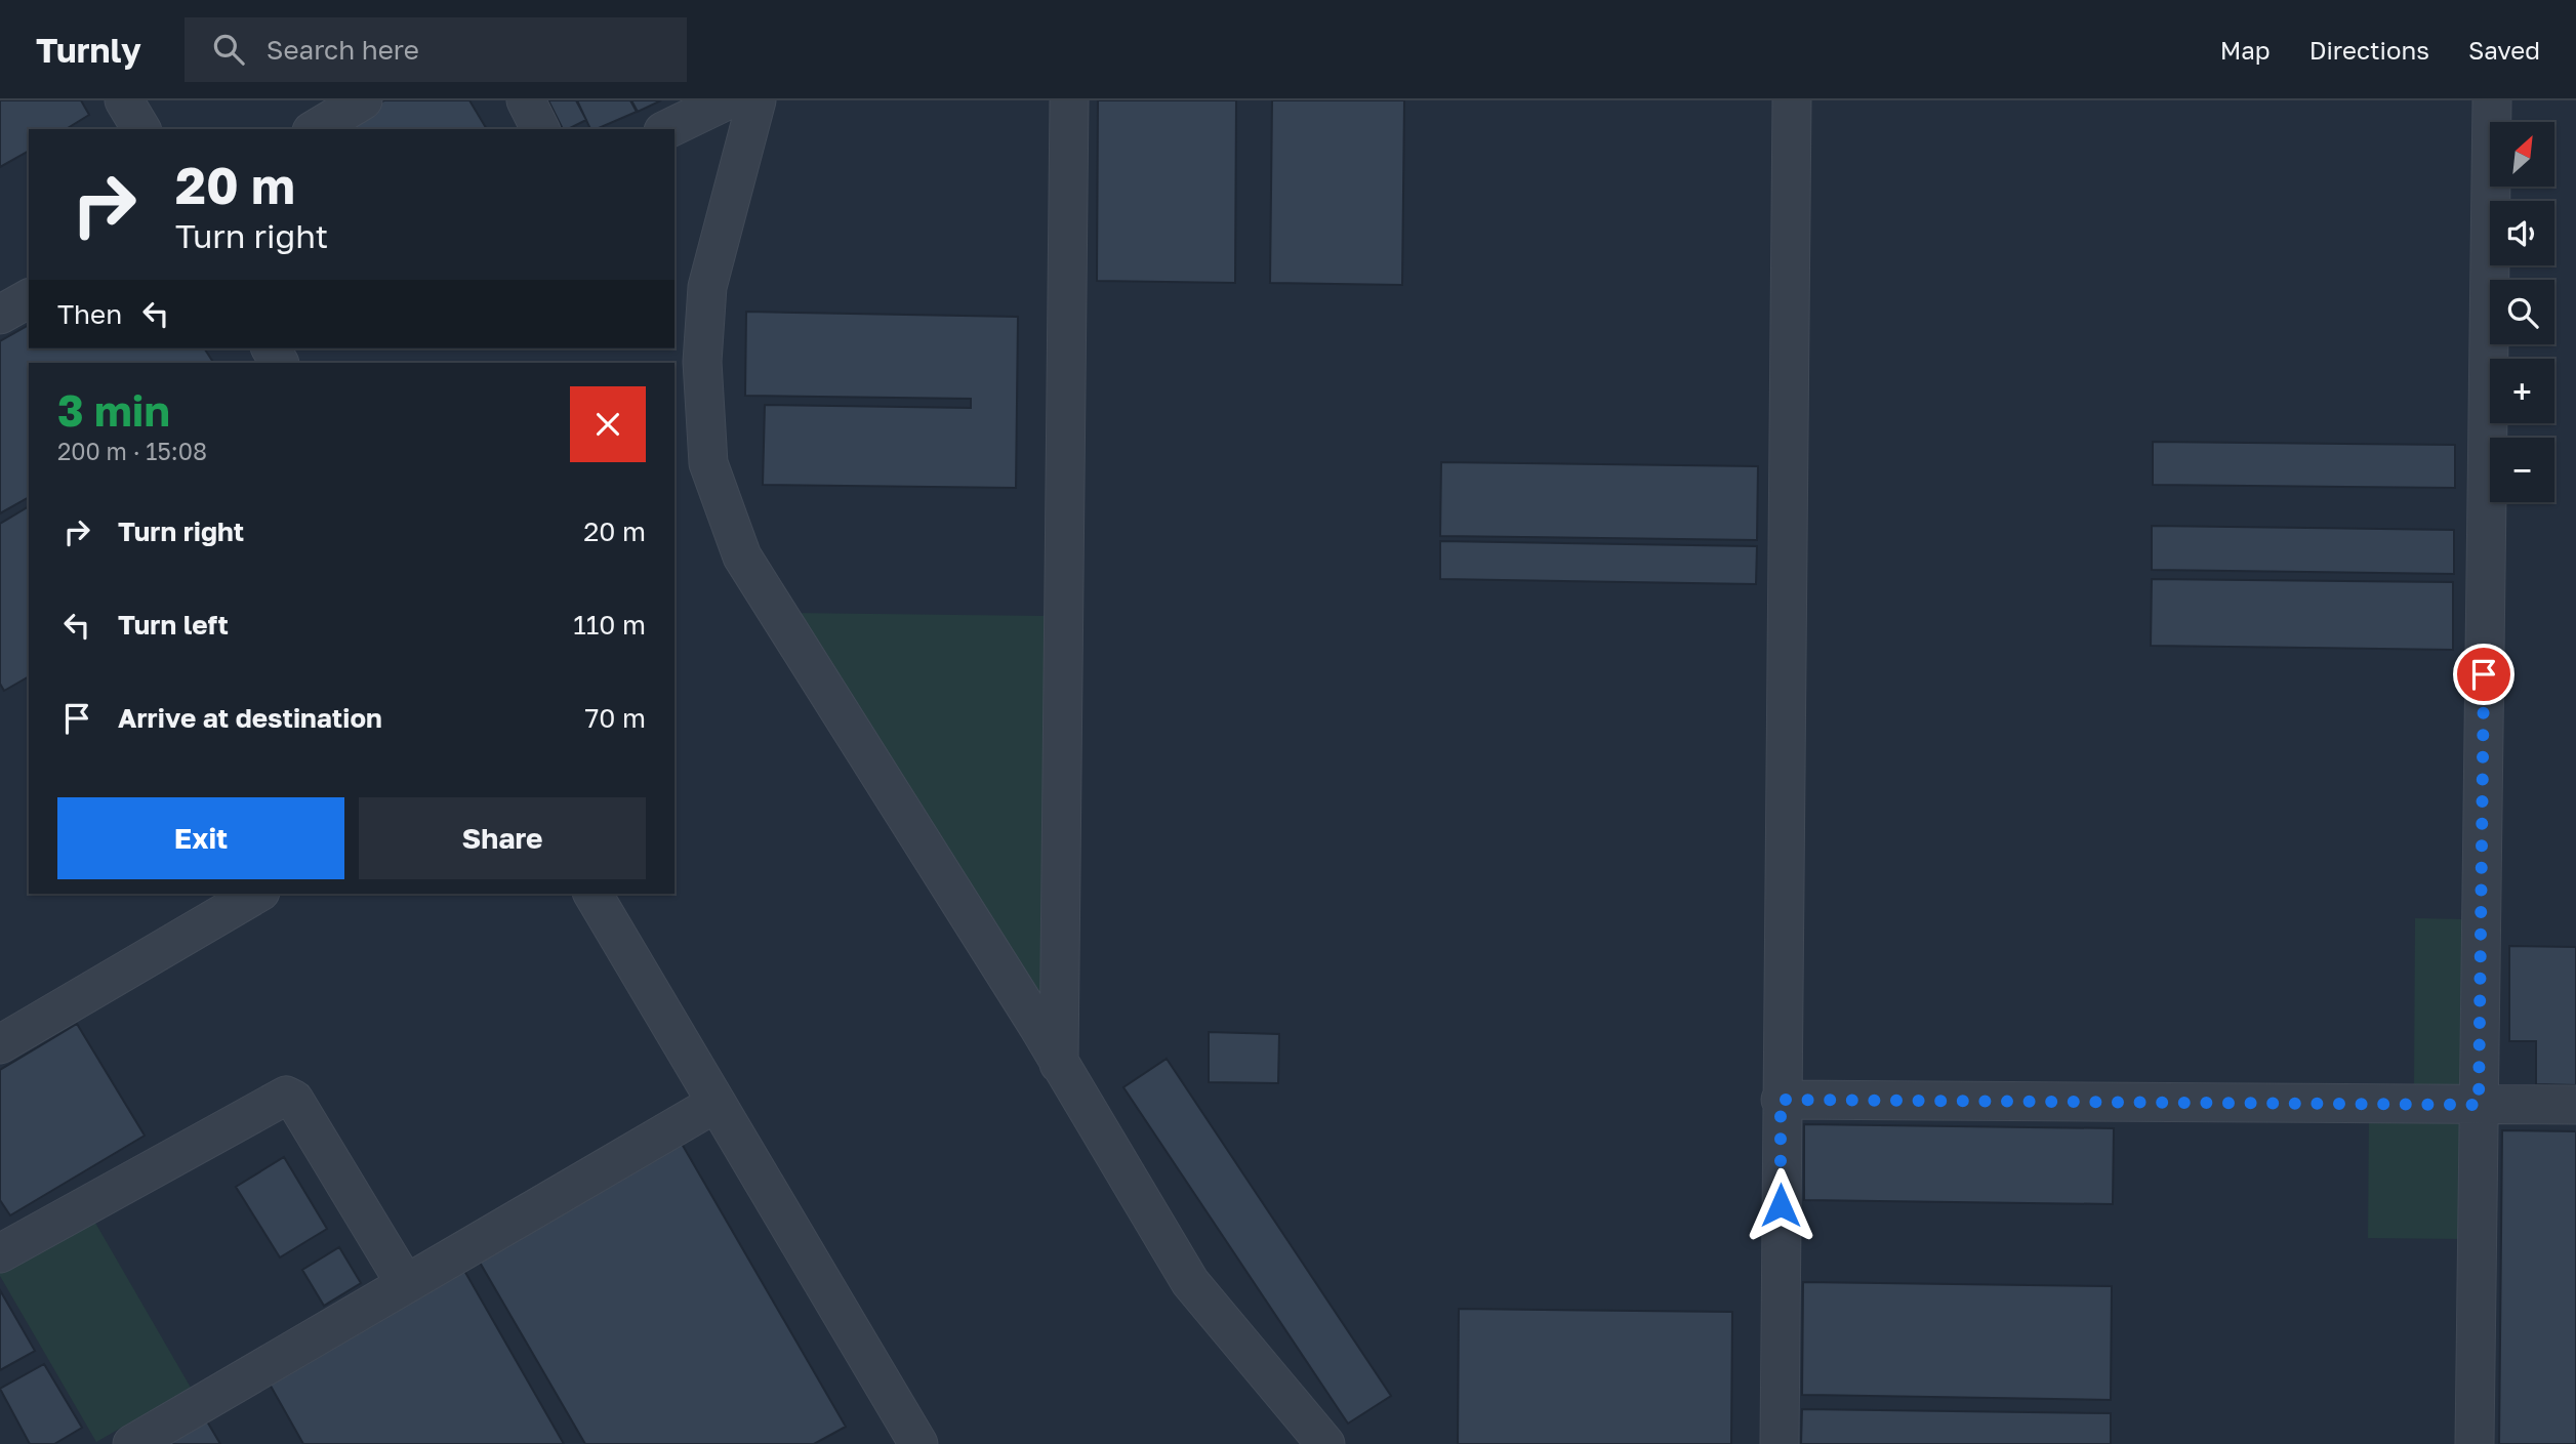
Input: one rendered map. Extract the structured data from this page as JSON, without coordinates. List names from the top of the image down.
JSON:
{
  "north": "top right",
  "page": {
    "header": "Turnly",
    "search": "Search here",
    "nav": ["Map", "Directions", "Saved"],
    "map_buttons": ["+", "−"],
    "turn": ["20 m", "Turn right"],
    "then": "Then",
    "heading": ["3 min", "200 m · 15:08"],
    "list": [
      {
        "name": "Turn right",
        "value": "20 m"
      },
      {
        "name": "Turn left",
        "value": "110 m"
      },
      {
        "name": "Arrive at destination",
        "value": "70 m"
      }
    ],
    "buttons": ["Exit", "Share"]
  }
}
